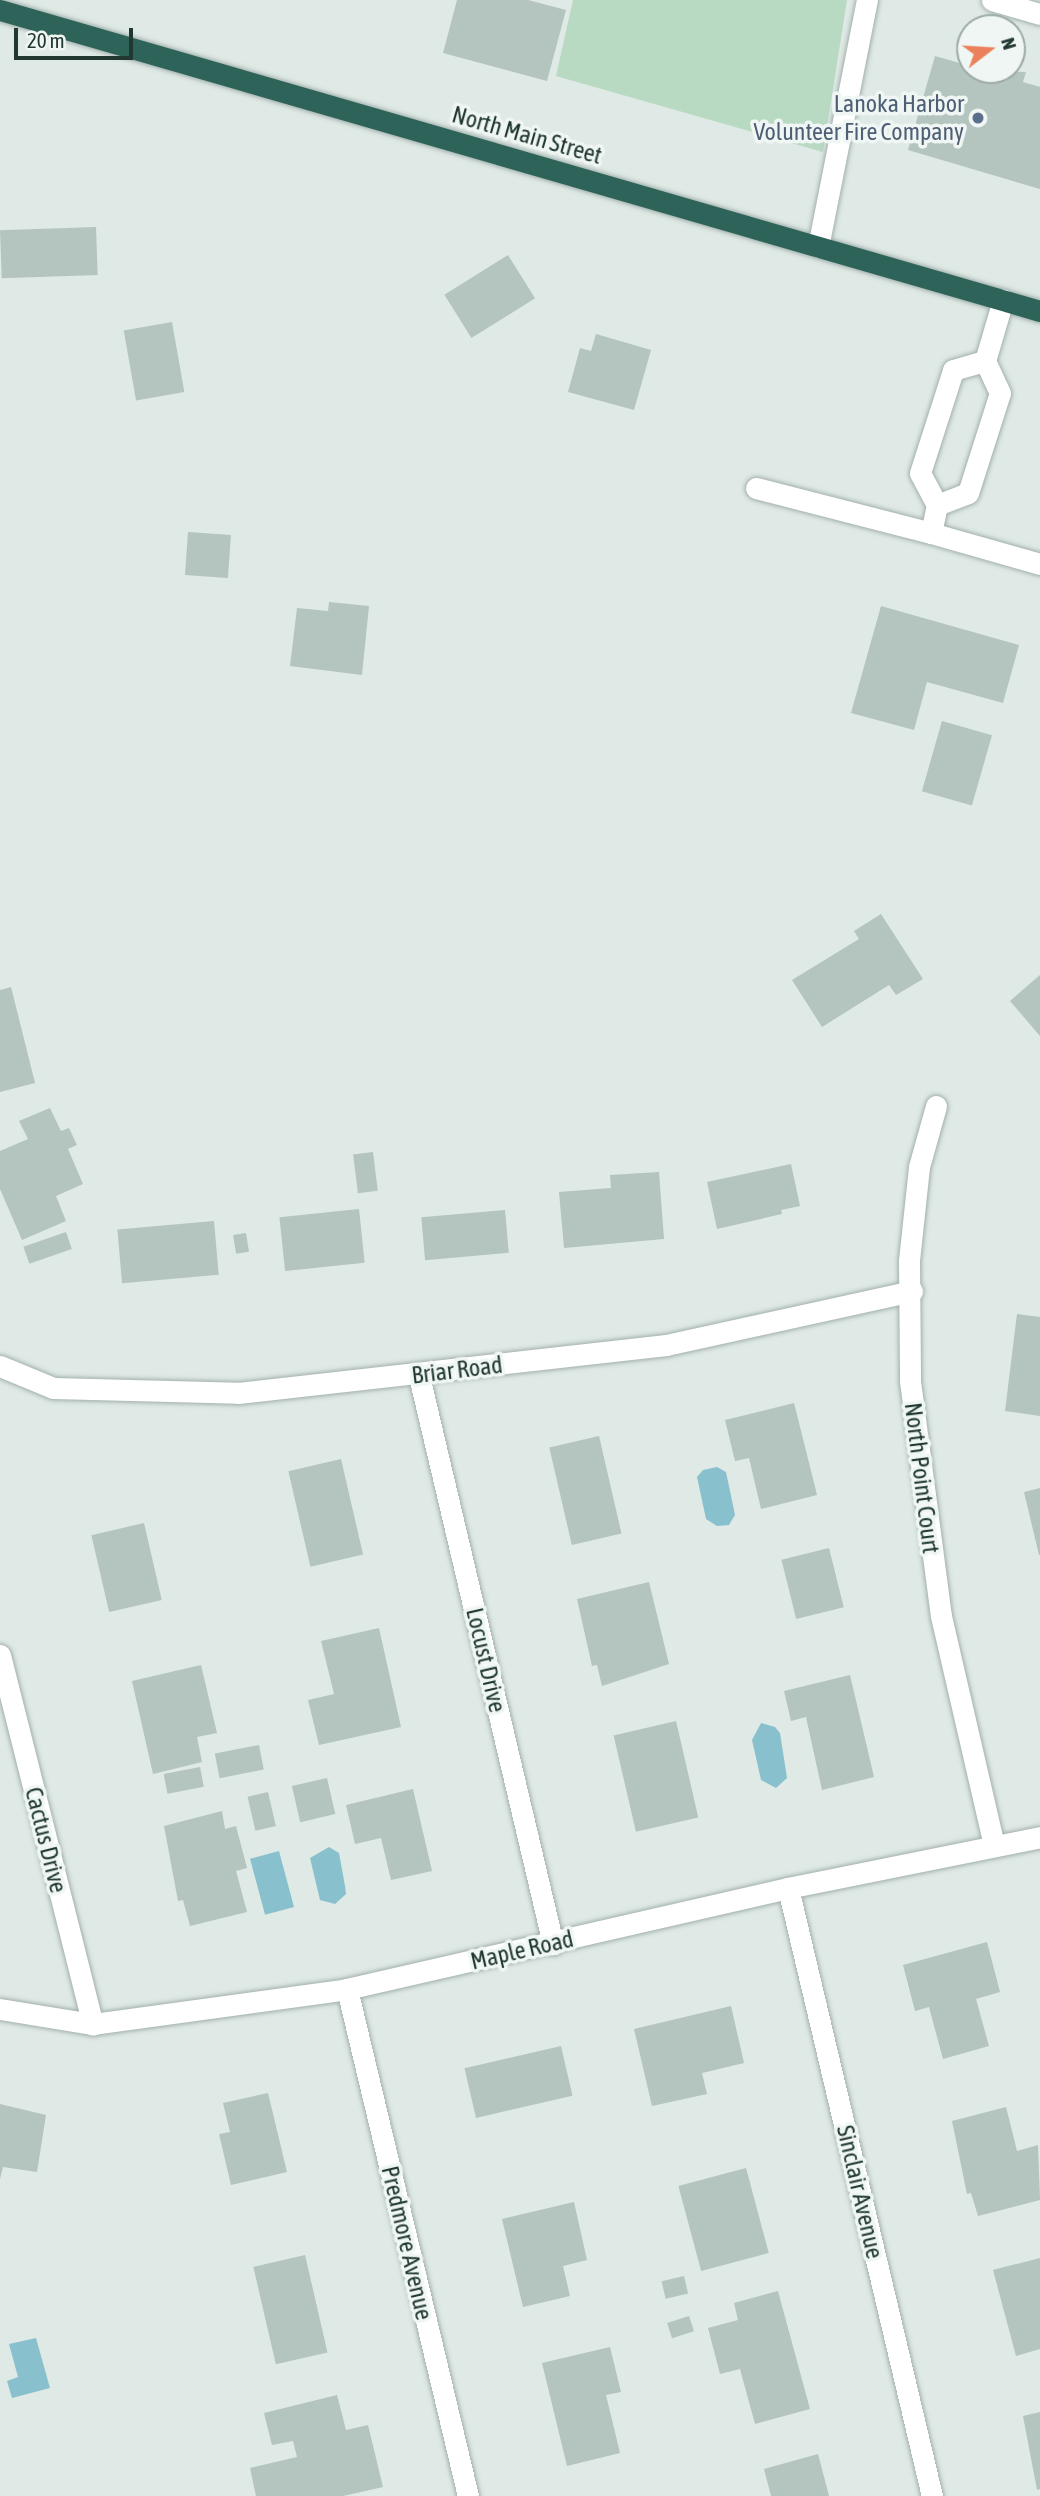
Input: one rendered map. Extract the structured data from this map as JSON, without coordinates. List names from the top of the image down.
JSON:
{
  "streets": {
    "highway": ["North Main Street"],
    "street": [
      "Briar Road",
      "North Point Court",
      "Locust Drive",
      "Cactus Drive",
      "Maple Road",
      "Sinclair Avenue",
      "Predmore Avenue"
    ]
  },
  "crossings": [
    ["Briar Road", "North Point Court"],
    ["Briar Road", "Locust Drive"],
    ["North Point Court", "Maple Road"],
    ["Locust Drive", "Maple Road"],
    ["Cactus Drive", "Maple Road"],
    ["Maple Road", "Sinclair Avenue"],
    ["Maple Road", "Predmore Avenue"]
  ],
  "places": ["Lanoka Harbor Volunteer Fire Company"],
  "scale_bar": "20 m",
  "north": "right"
}
